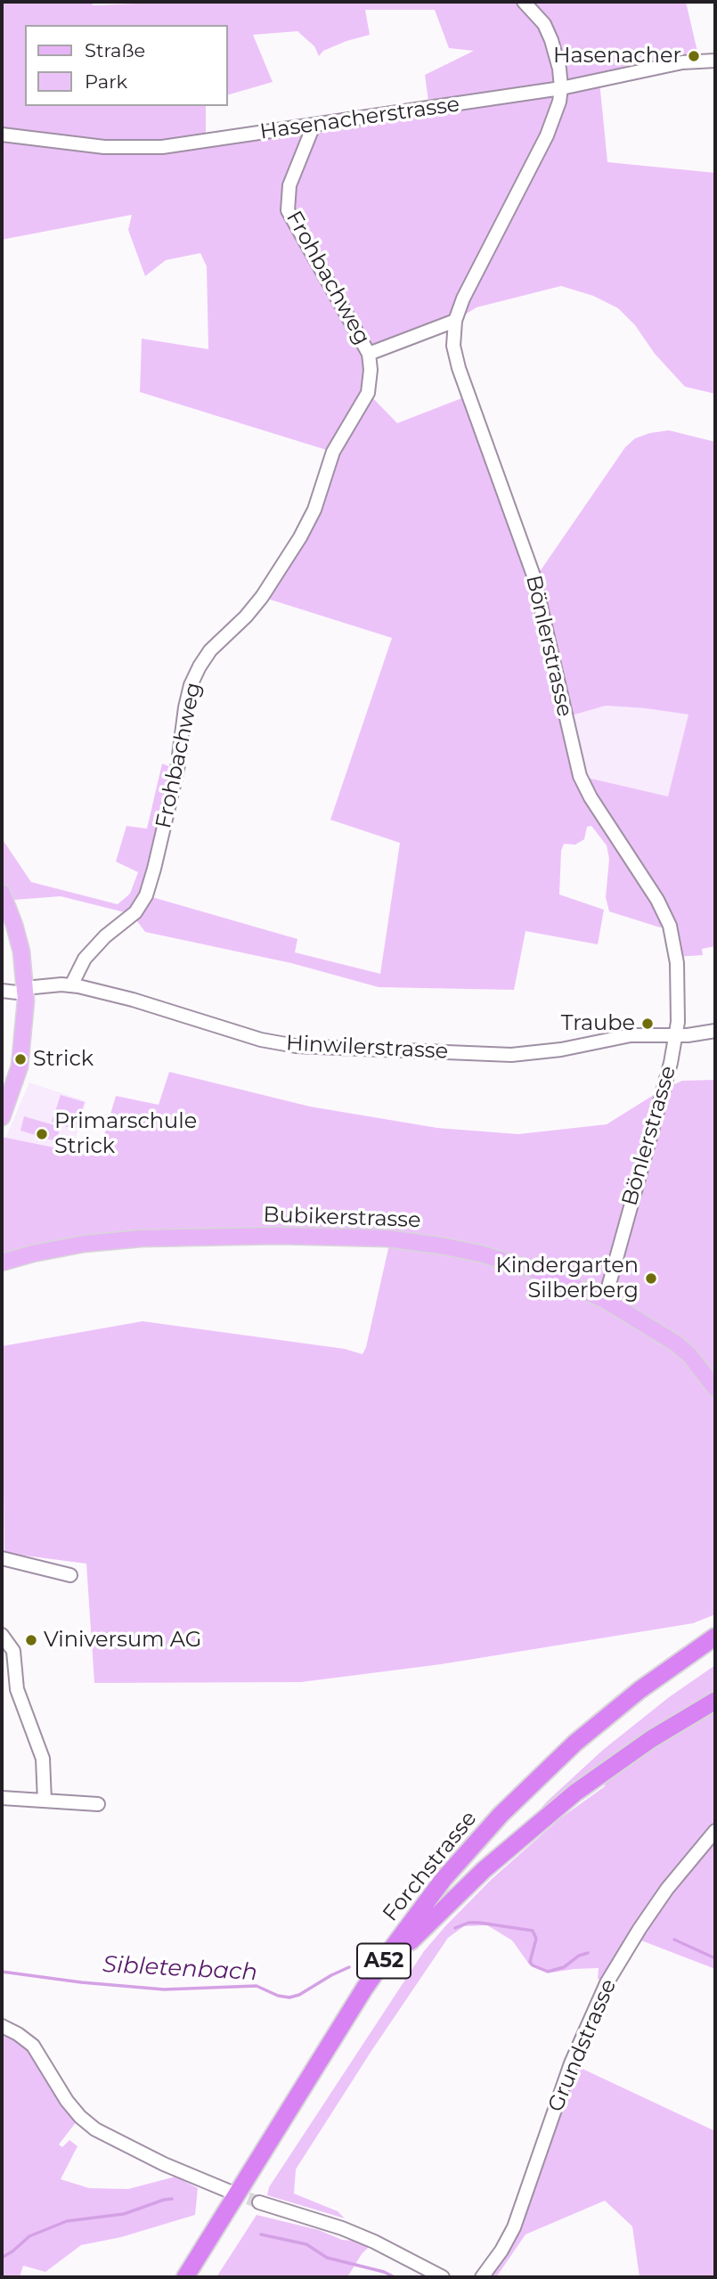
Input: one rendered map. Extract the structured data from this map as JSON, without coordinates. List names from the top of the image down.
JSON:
{
  "streets": {
    "highway": ["Forchstrasse", "A52"],
    "main road": ["Bubikerstrasse"],
    "street": [
      "Hasenacherstrasse",
      "Frohbachweg",
      "Bönlerstrasse",
      "Hinwilerstrasse",
      "Grundstrasse"
    ]
  },
  "crossings": [
    ["Hasenacherstrasse", "Frohbachweg"],
    ["Hasenacherstrasse", "Bönlerstrasse"],
    ["Frohbachweg", "Hinwilerstrasse"],
    ["Bönlerstrasse", "Hinwilerstrasse"],
    ["Bönlerstrasse", "Bubikerstrasse"]
  ],
  "water": ["Sibletenbach"],
  "places": [
    "Hasenacher",
    "Traube",
    "Strick",
    "Primarschule Strick",
    "Kindergarten Silberberg",
    "Viniversum AG"
  ],
  "legend": ["Straße", "Park"]
}
